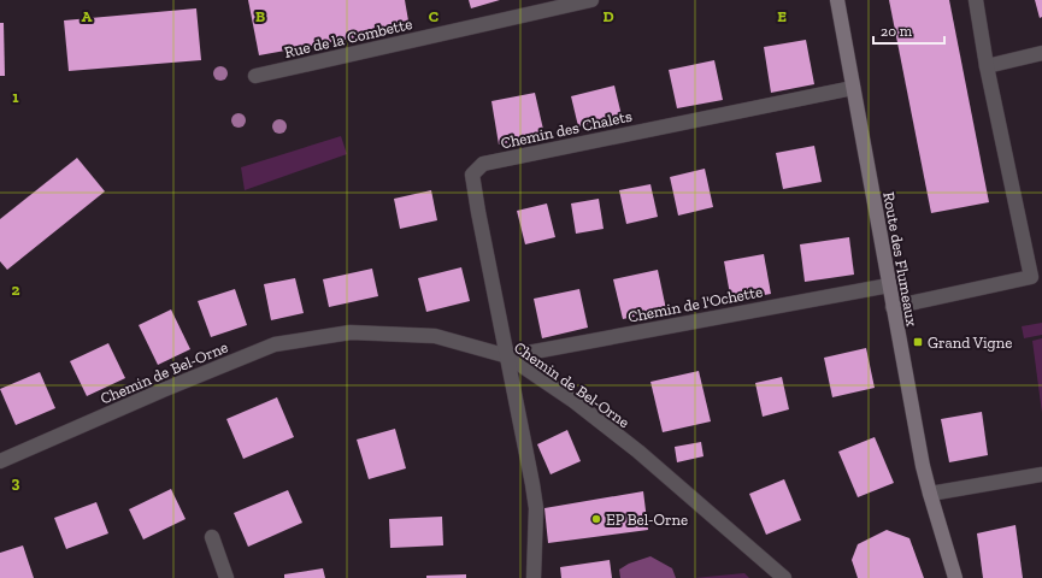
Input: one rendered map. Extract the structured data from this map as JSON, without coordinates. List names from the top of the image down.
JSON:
{
  "streets": {
    "street": [
      "Rue de la Combette",
      "Chemin des Chalets",
      "Route des Flumeaux",
      "Chemin de l'Ochette",
      "Chemin de Bel-Orne"
    ]
  },
  "crossings": [
    ["Chemin des Chalets", "Route des Flumeaux"],
    ["Chemin des Chalets", "Chemin de l'Ochette"],
    ["Chemin des Chalets", "Chemin de Bel-Orne"],
    ["Route des Flumeaux", "Chemin de l'Ochette"],
    ["Chemin de l'Ochette", "Chemin de Bel-Orne"]
  ],
  "places": {
    "transit": ["Grand Vigne"],
    "other": ["EP Bel-Orne"]
  },
  "scale_bar": "20 m",
  "grid": {
    "columns": [
      "A",
      "B",
      "C",
      "D",
      "E"
    ],
    "rows": ["1", "2", "3"]
  }
}
